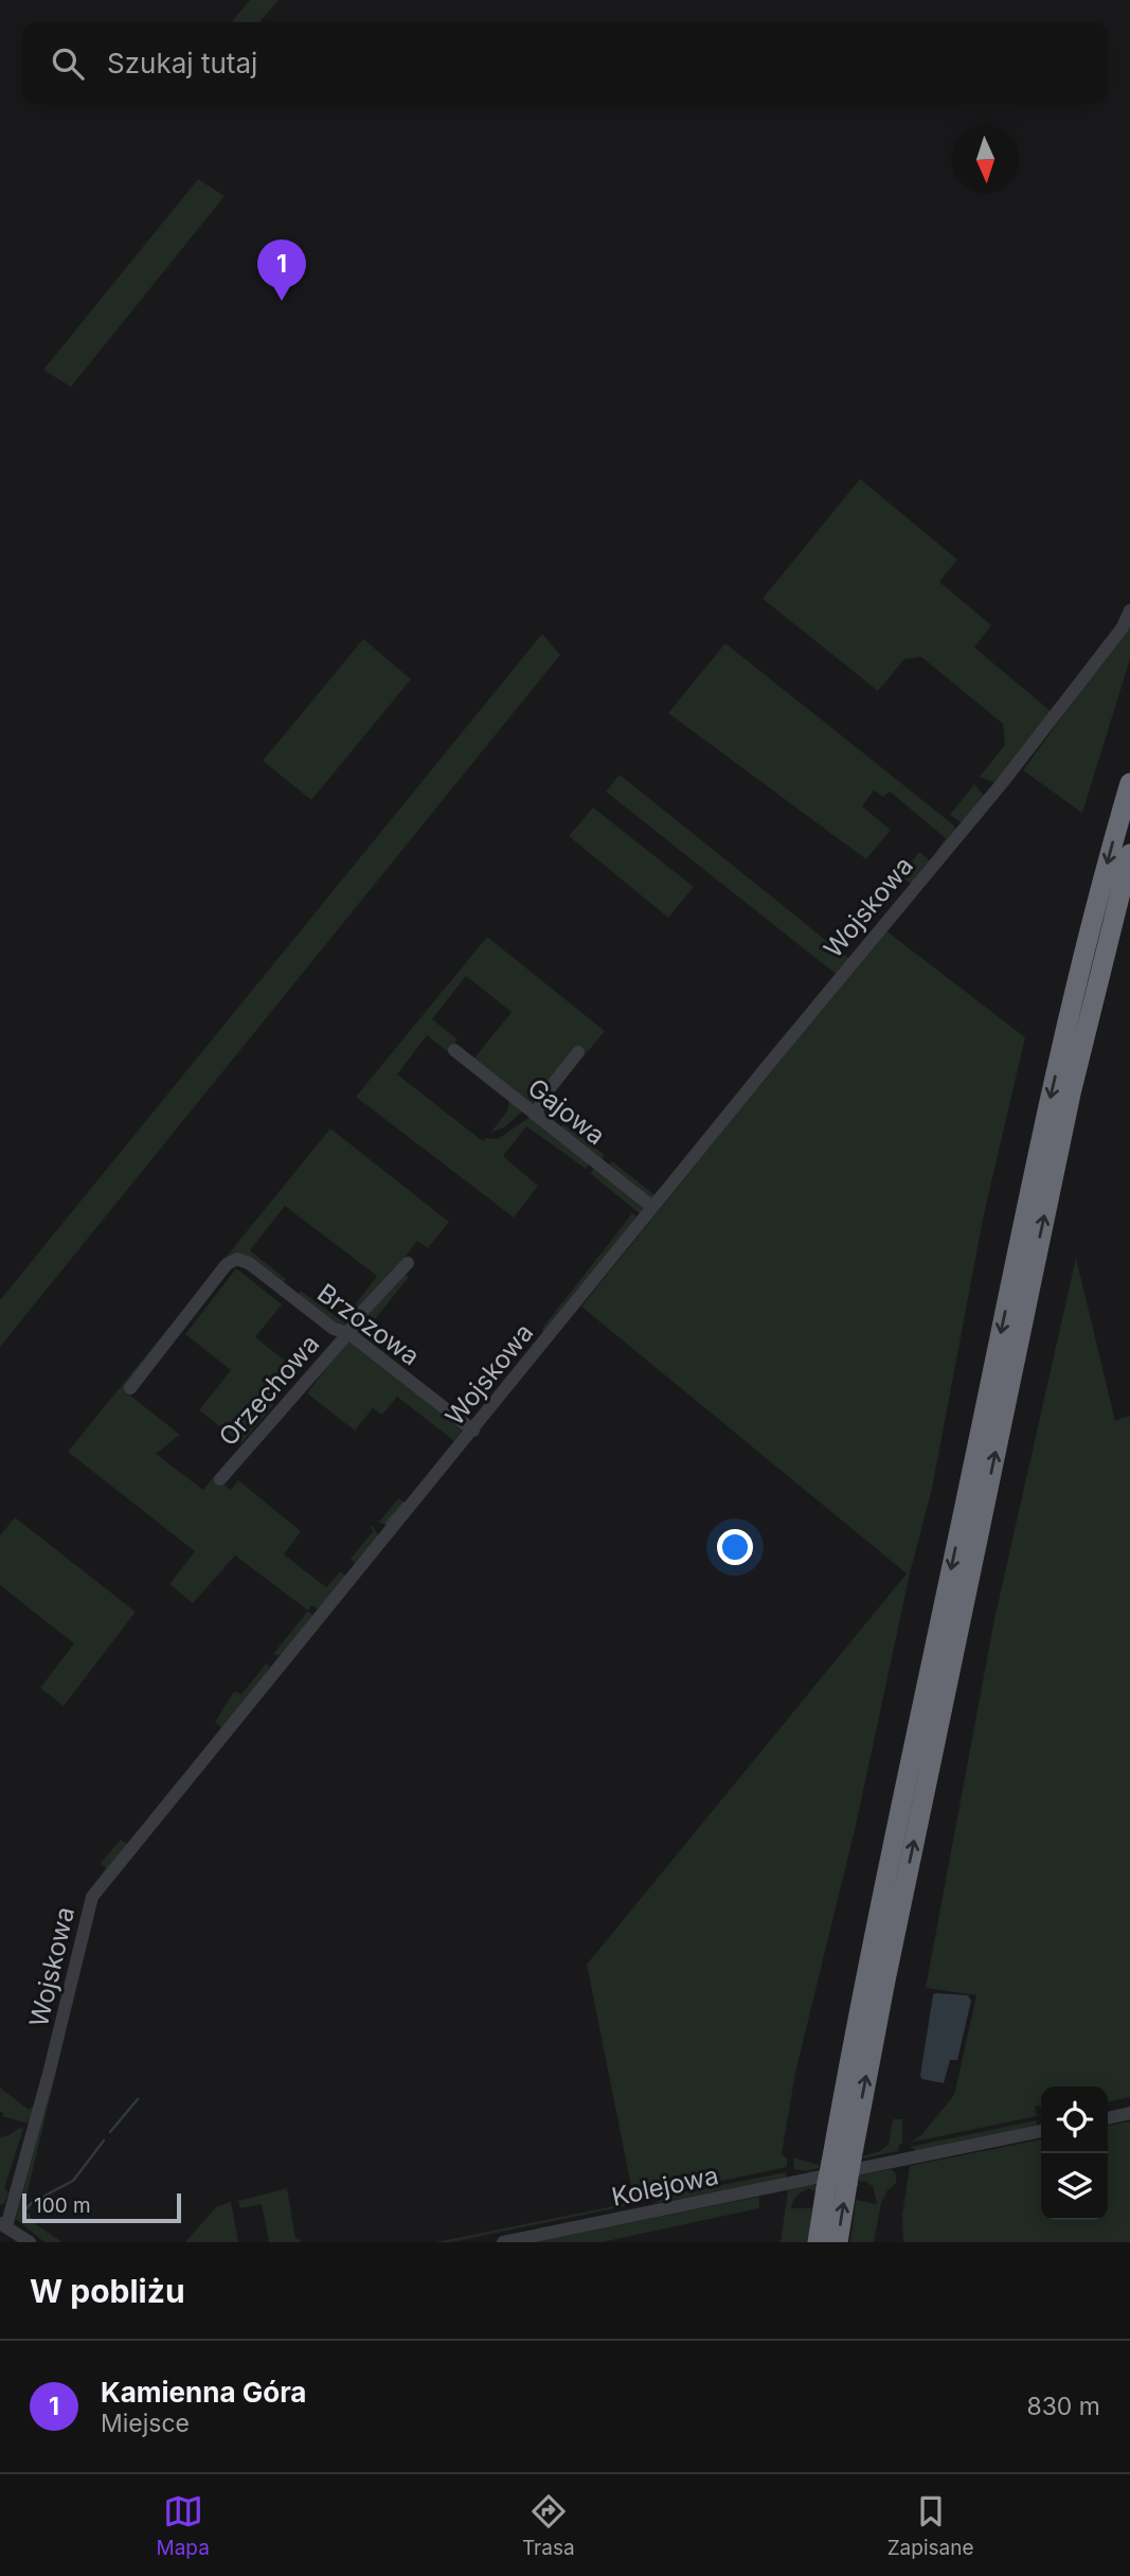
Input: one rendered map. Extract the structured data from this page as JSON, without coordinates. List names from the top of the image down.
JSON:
{
  "streets": {
    "street": [
      "Wojskowa",
      "Gajowa",
      "Brzozowa",
      "Orzechowa",
      "Kolejowa"
    ]
  },
  "crossings": [
    ["Wojskowa", "Gajowa"],
    ["Wojskowa", "Brzozowa"],
    ["Brzozowa", "Orzechowa"]
  ],
  "scale_bar": "100 m",
  "north": "bottom",
  "page": {
    "search": "Szukaj tutaj",
    "pins": "1",
    "scale": "100 m",
    "heading": "W pobliżu",
    "list": [
      {
        "mark": "1",
        "name": "Kamienna Góra",
        "note": "Miejsce",
        "value": "830 m"
      }
    ],
    "nav": ["Mapa", "Trasa", "Zapisane"]
  }
}
